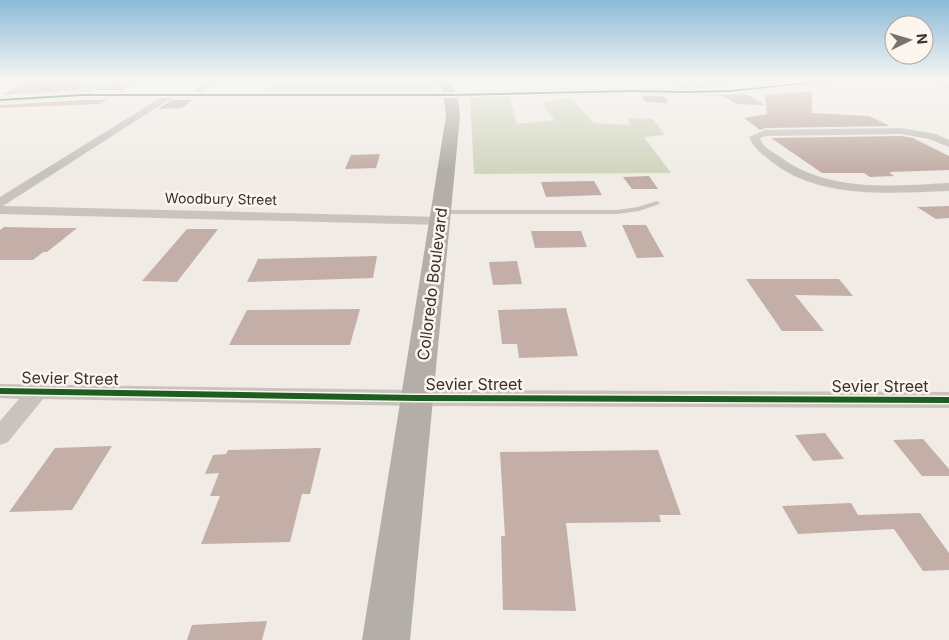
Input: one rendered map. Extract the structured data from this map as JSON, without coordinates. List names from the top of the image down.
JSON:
{
  "streets": {
    "highway": ["Colloredo Boulevard"],
    "street": ["Woodbury Street", "Sevier Street"]
  },
  "crossings": [
    ["Woodbury Street", "Colloredo Boulevard"],
    ["Colloredo Boulevard", "Sevier Street"]
  ],
  "north": "right"
}
